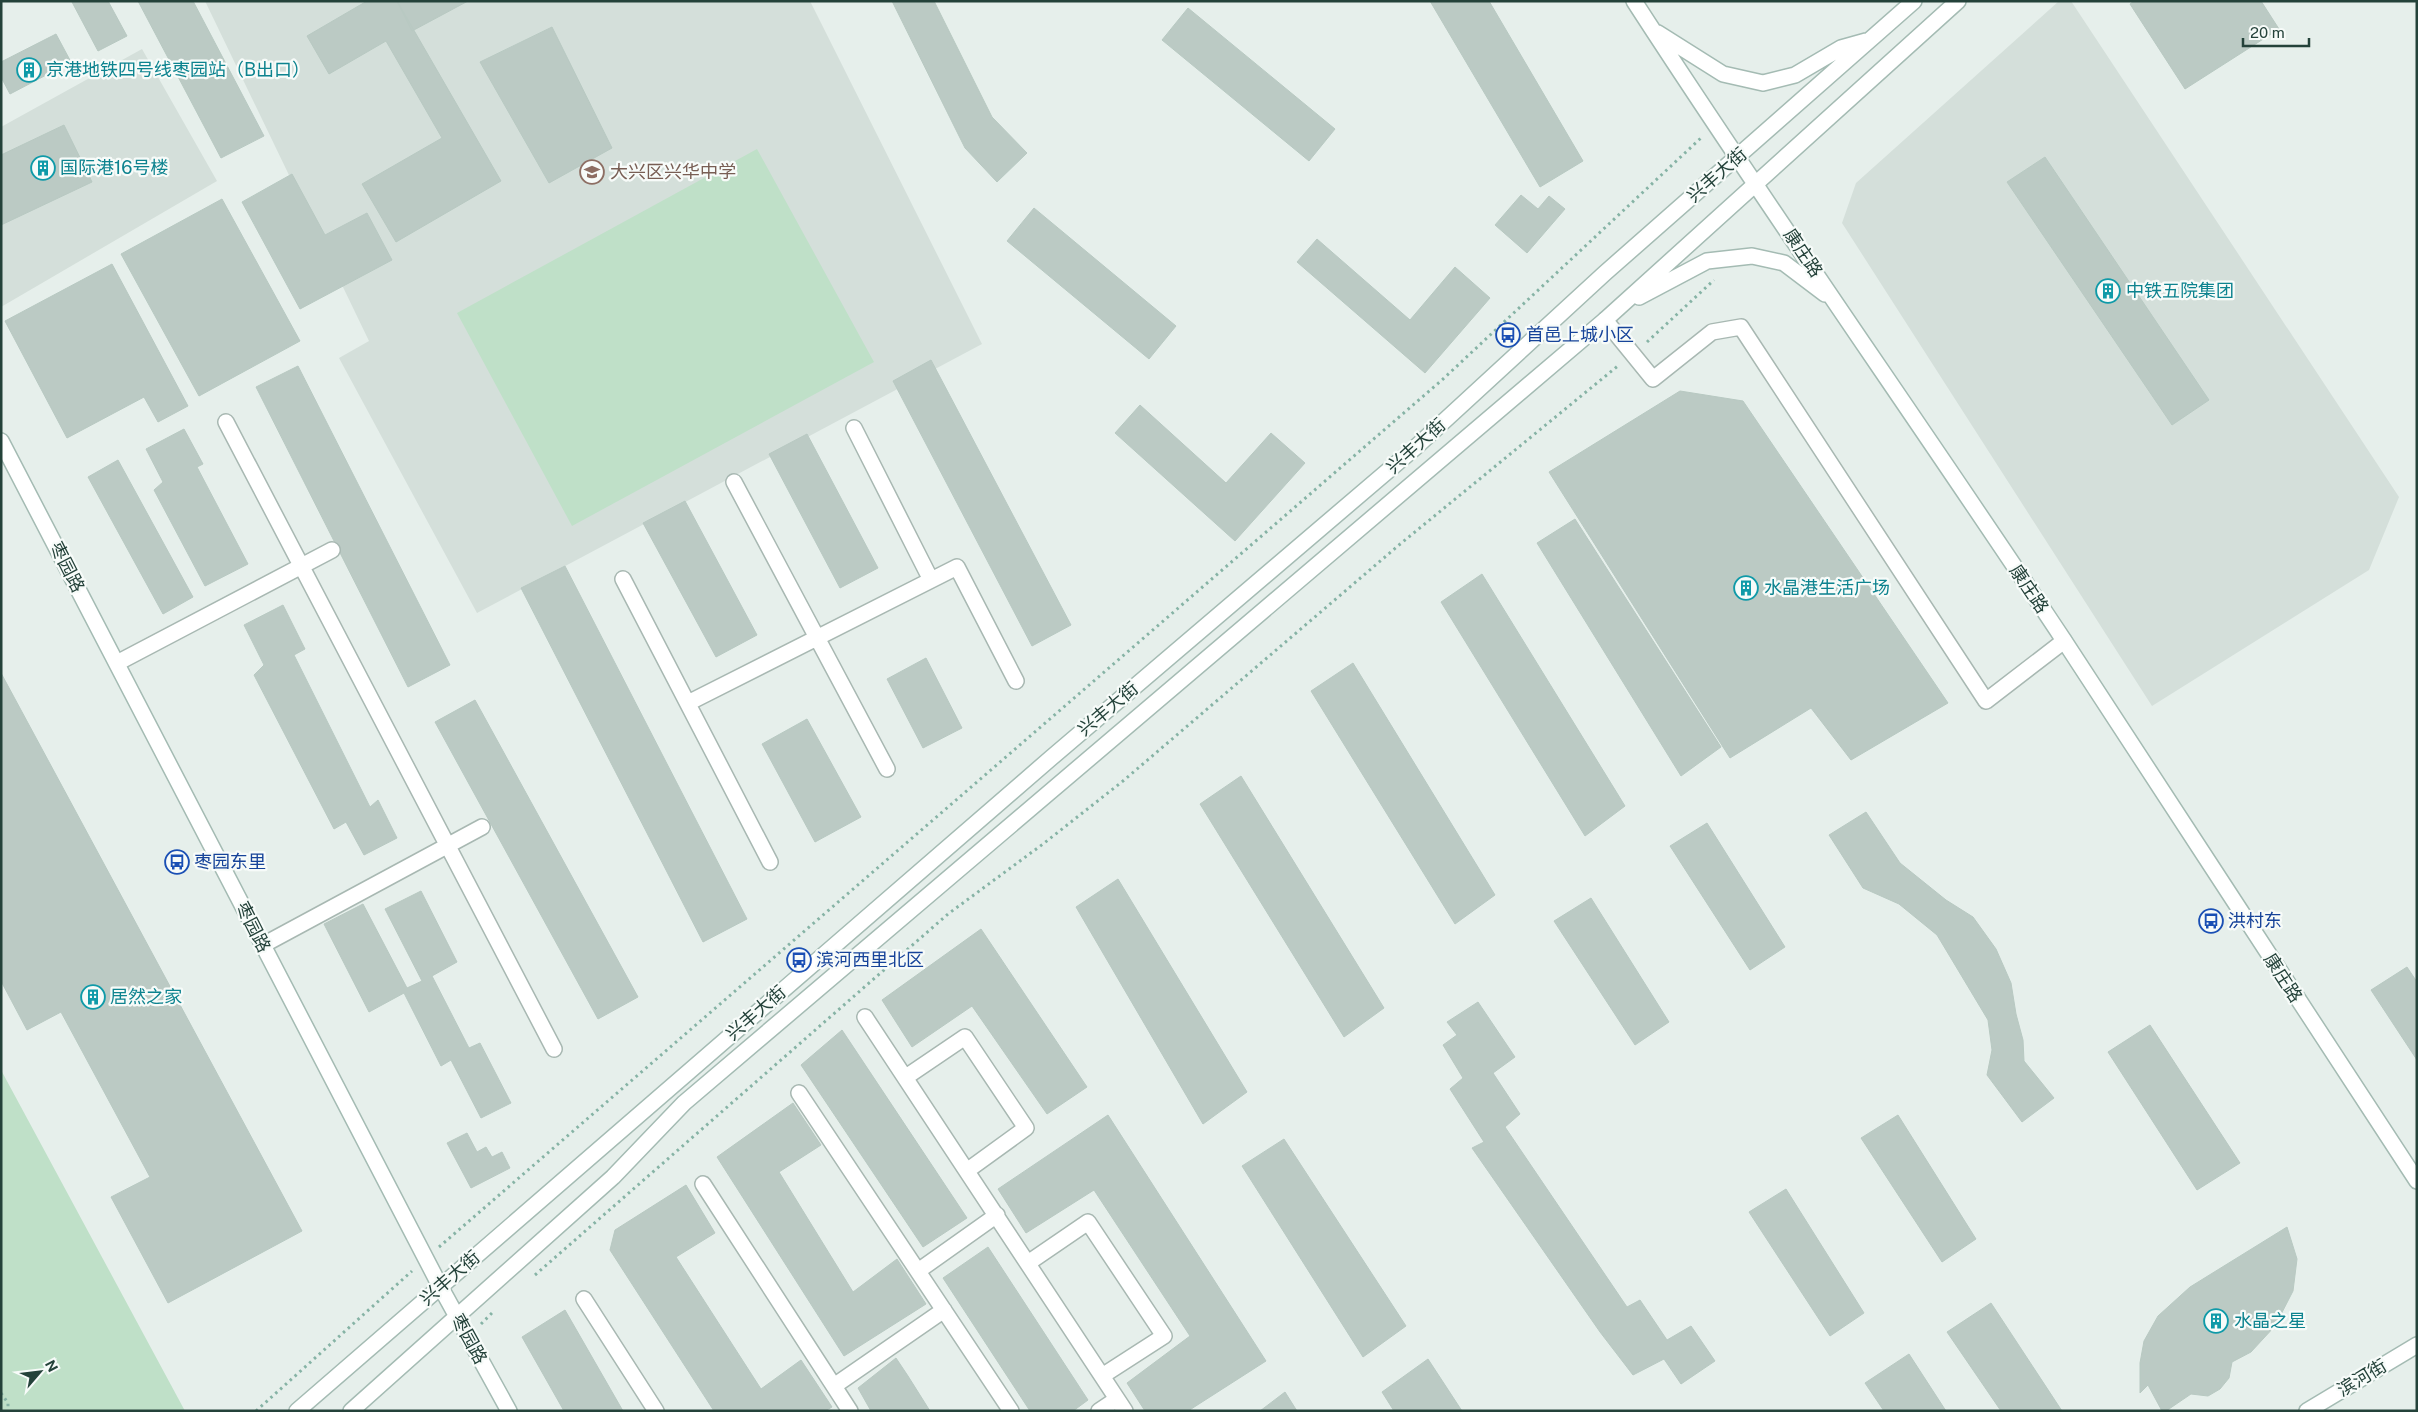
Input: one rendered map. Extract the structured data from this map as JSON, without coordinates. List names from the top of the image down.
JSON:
{
  "streets": {
    "street": [
      "兴丰大街",
      "康庄路",
      "枣园路",
      "滨河街"
    ]
  },
  "crossings": [
    ["兴丰大街", "康庄路"],
    ["兴丰大街", "枣园路"]
  ],
  "places": {
    "building": [
      "京港地铁四号线枣园站（B出口）",
      "国际港16号楼",
      "中铁五院集团",
      "水晶港生活广场",
      "居然之家",
      "水晶之星"
    ],
    "school or university": ["大兴区兴华中学"],
    "bus stop": [
      "首邑上城小区",
      "枣园东里",
      "洪村东",
      "滨河西里北区"
    ]
  },
  "scale_bar": "20 m",
  "north": "top right"
}
